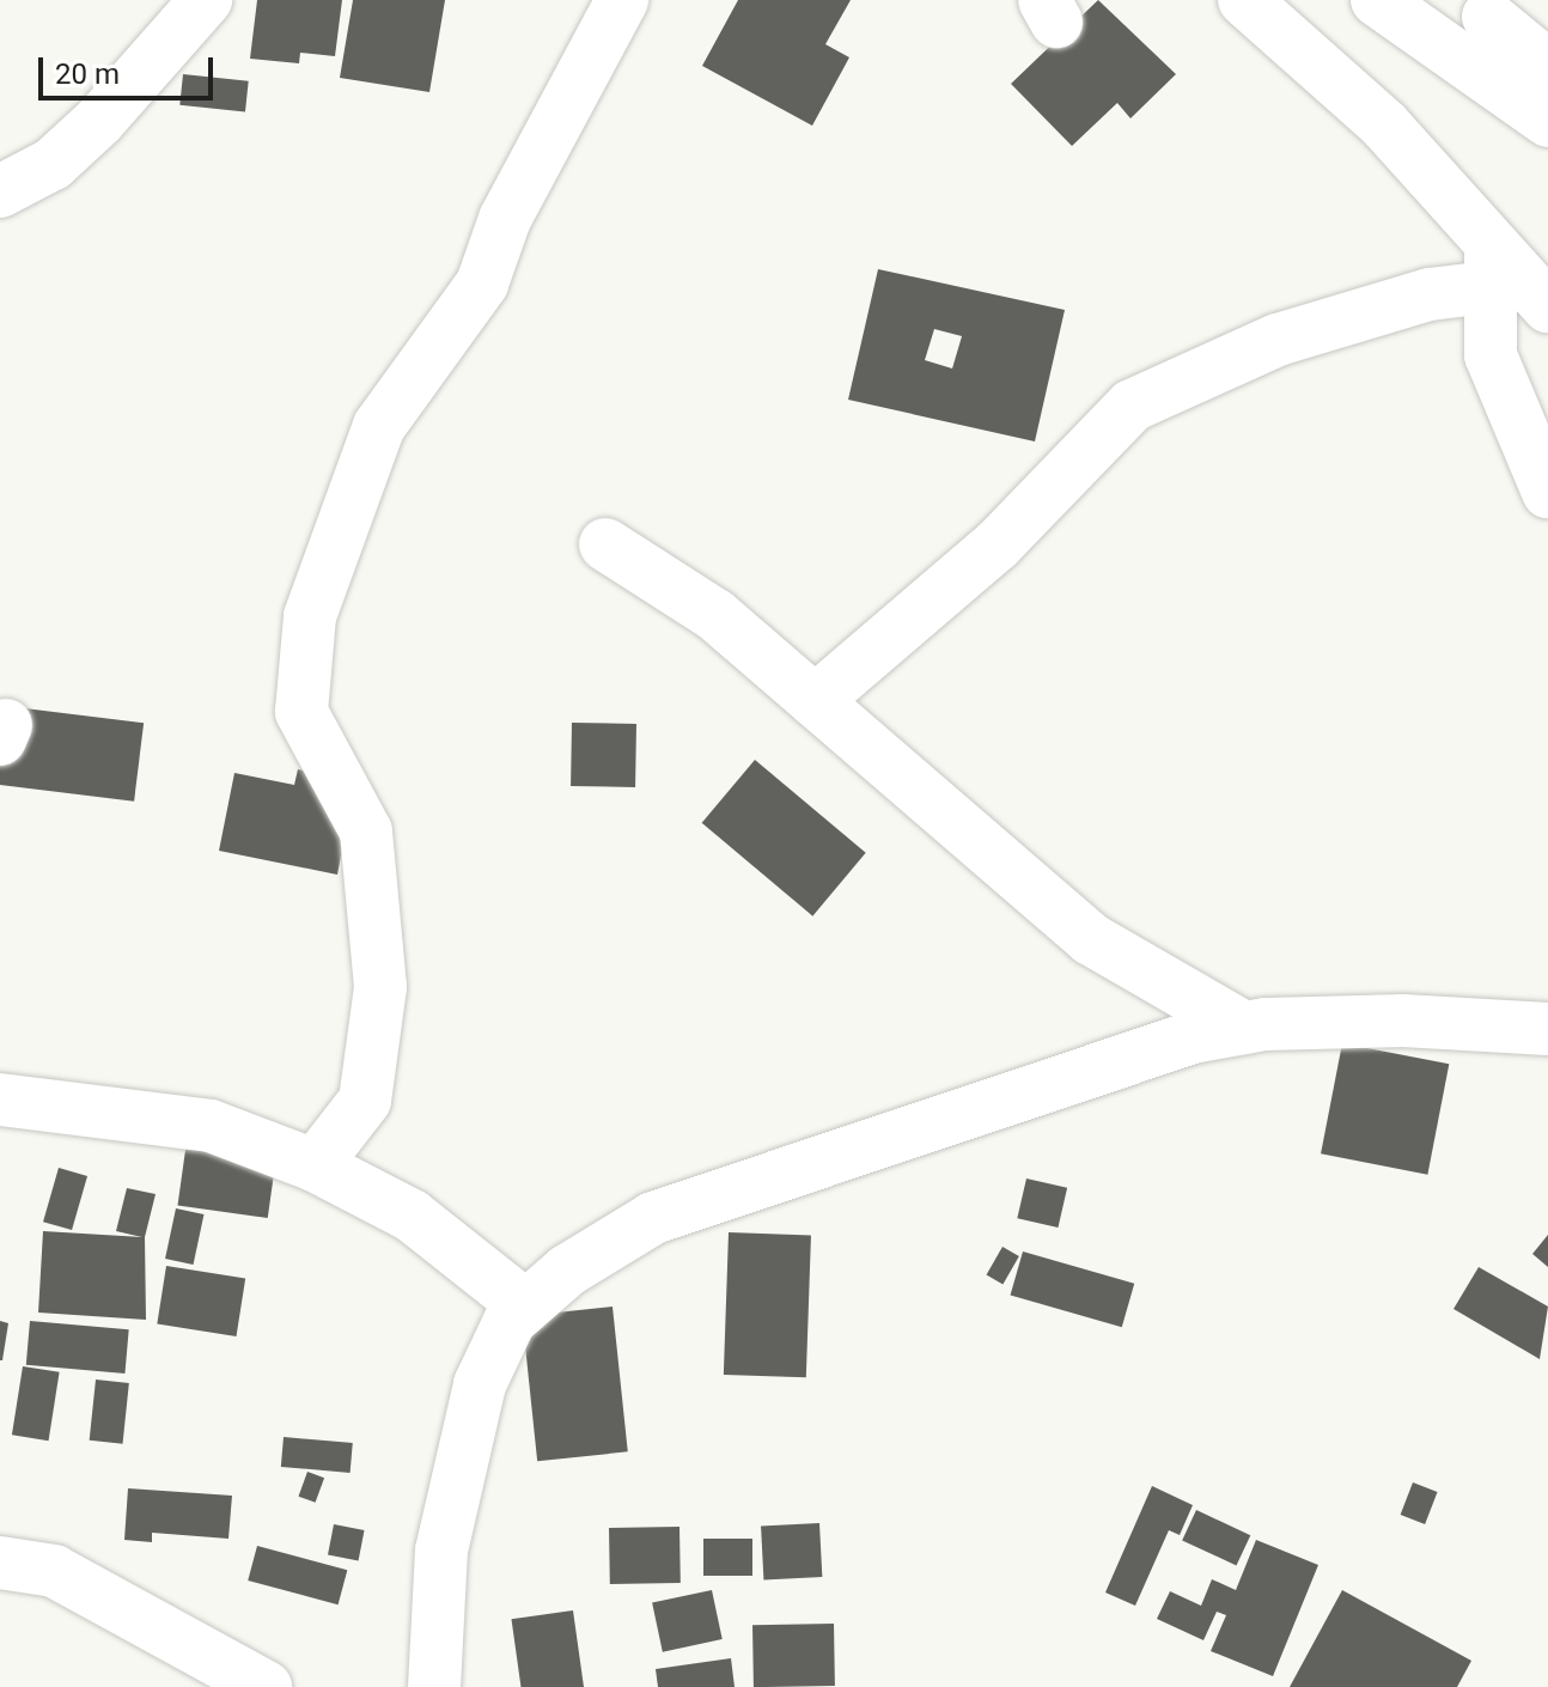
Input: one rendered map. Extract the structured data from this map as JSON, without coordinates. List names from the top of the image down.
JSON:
{
  "scale_bar": "20 m"
}
